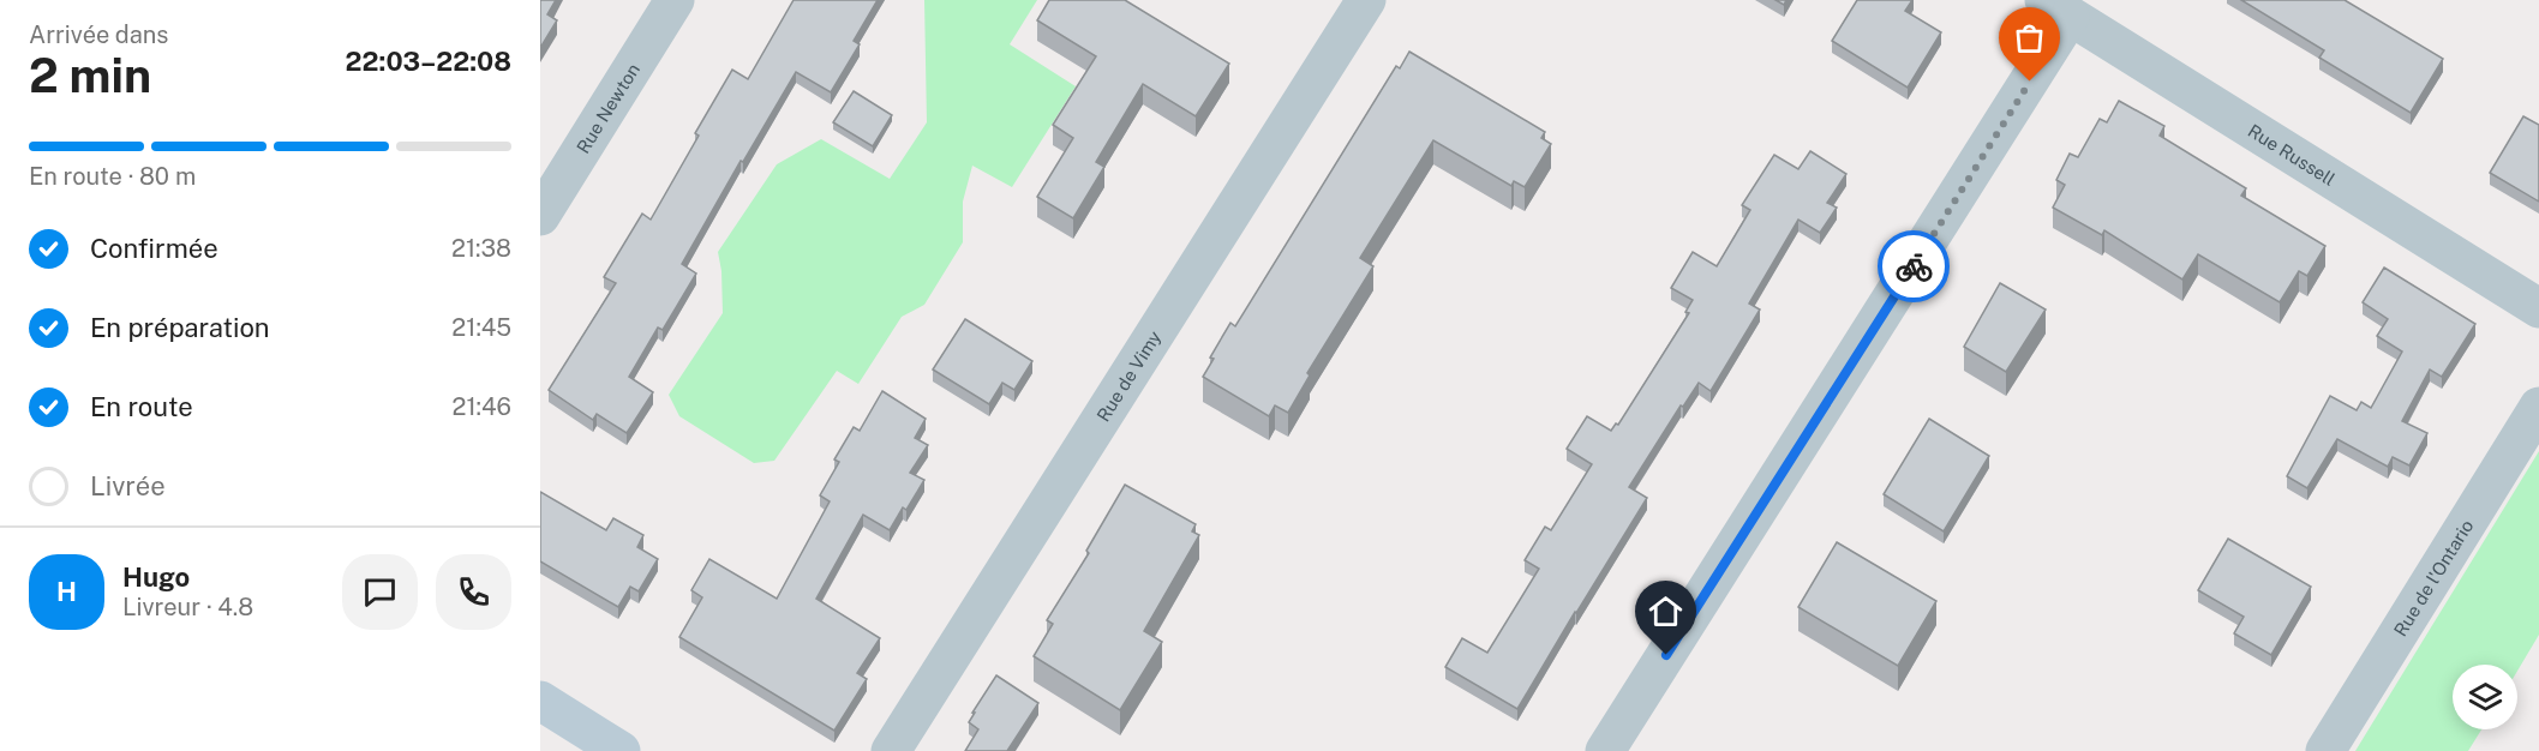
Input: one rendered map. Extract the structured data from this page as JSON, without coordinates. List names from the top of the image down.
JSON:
{
  "streets": {
    "street": [
      "Rue Newton",
      "Rue Russell",
      "Rue de Vimy",
      "Rue de l'Ontario"
    ]
  },
  "page": {
    "heading": ["2 min", "Arrivée dans", "22:03–22:08"],
    "panel": ["Hugo", "Livreur · 4.8"],
    "bar": "En route · 80 m",
    "list": [
      ["Confirmée", "21:38"],
      ["En préparation", "21:45"],
      ["En route", "21:46"],
      "Livrée"
    ],
    "round": "H"
  }
}
